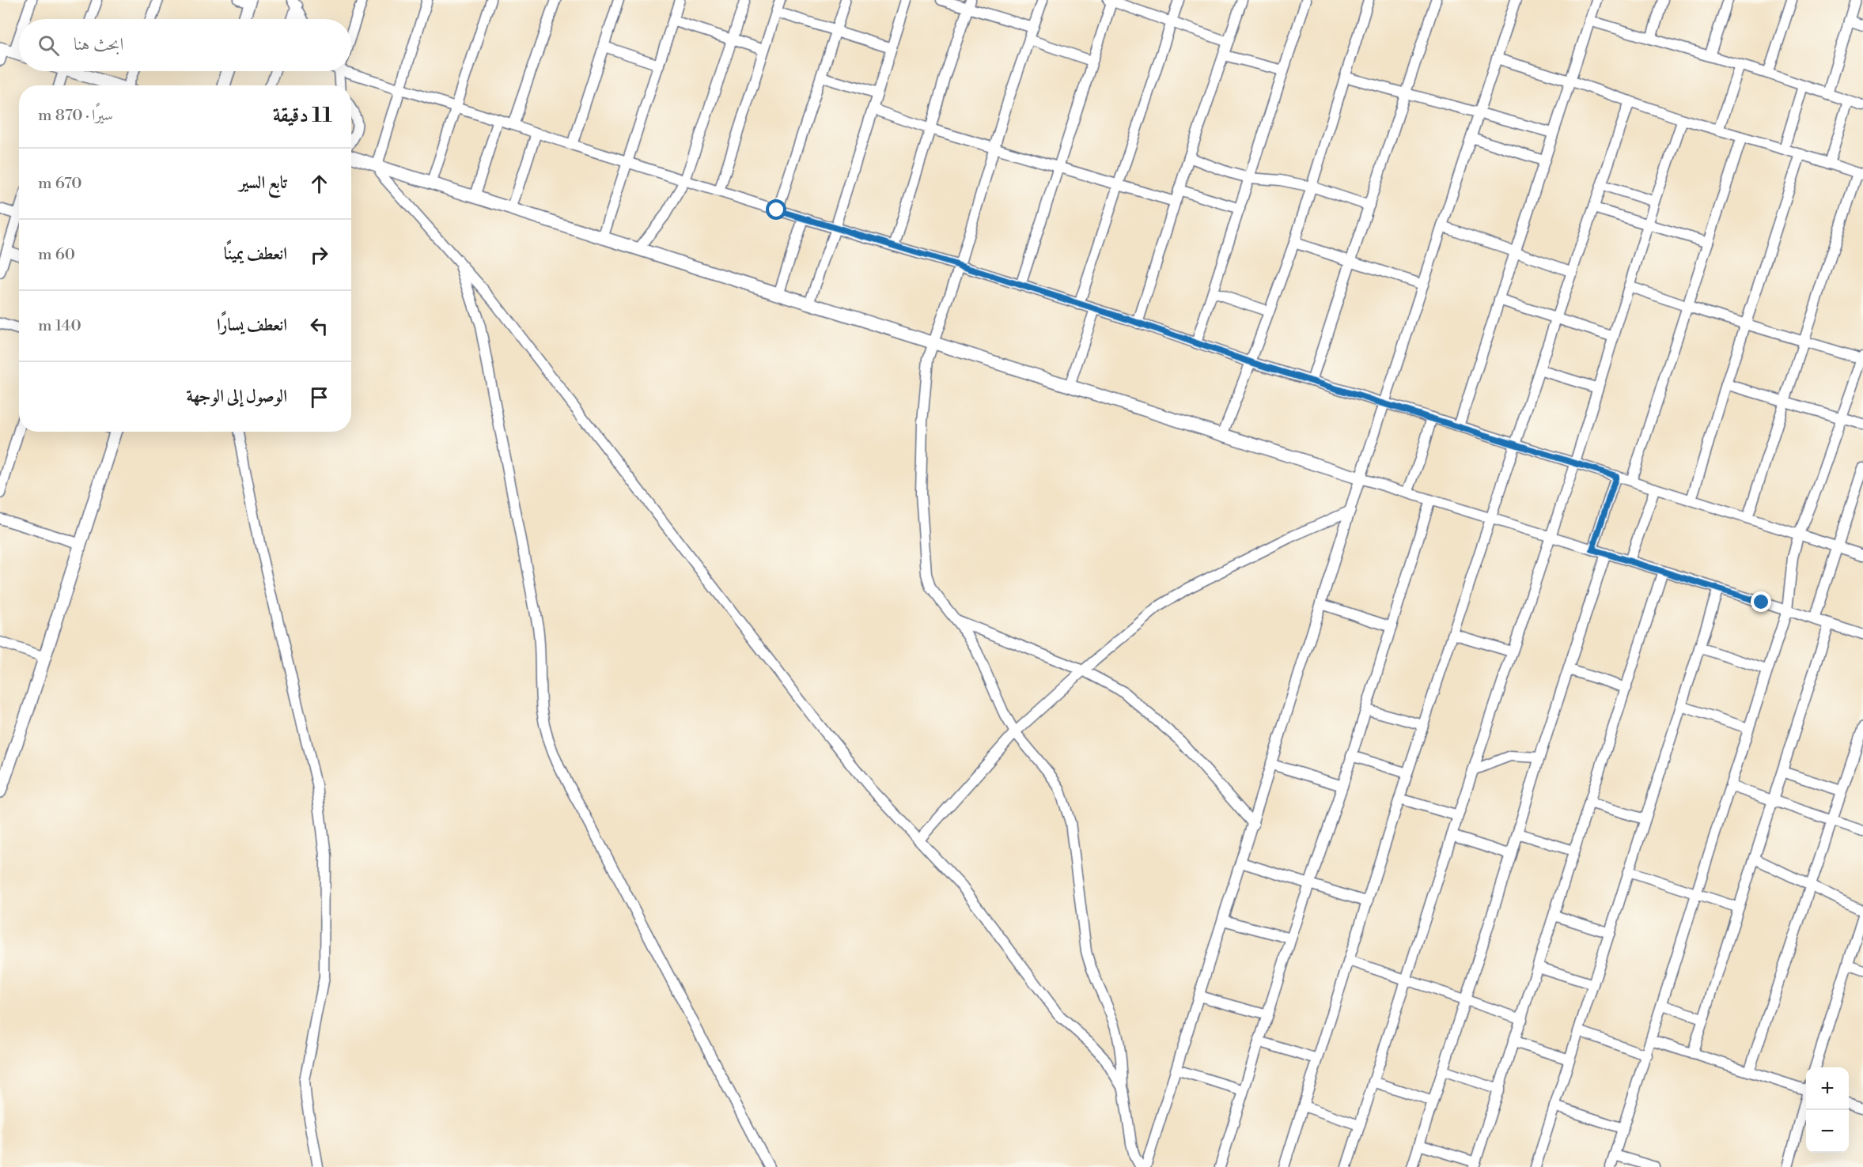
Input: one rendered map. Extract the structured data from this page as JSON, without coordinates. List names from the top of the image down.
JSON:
{
  "page": {
    "search": "ابحث هنا",
    "heading": ["11 دقيقة", "سيرًا · 870 m"],
    "list": [
      ["تابع السير", "670 m"],
      ["انعطف يمينًا", "60 m"],
      ["انعطف يسارًا", "140 m"],
      "الوصول إلى الوجهة"
    ],
    "map_buttons": ["+", "−"]
  }
}
